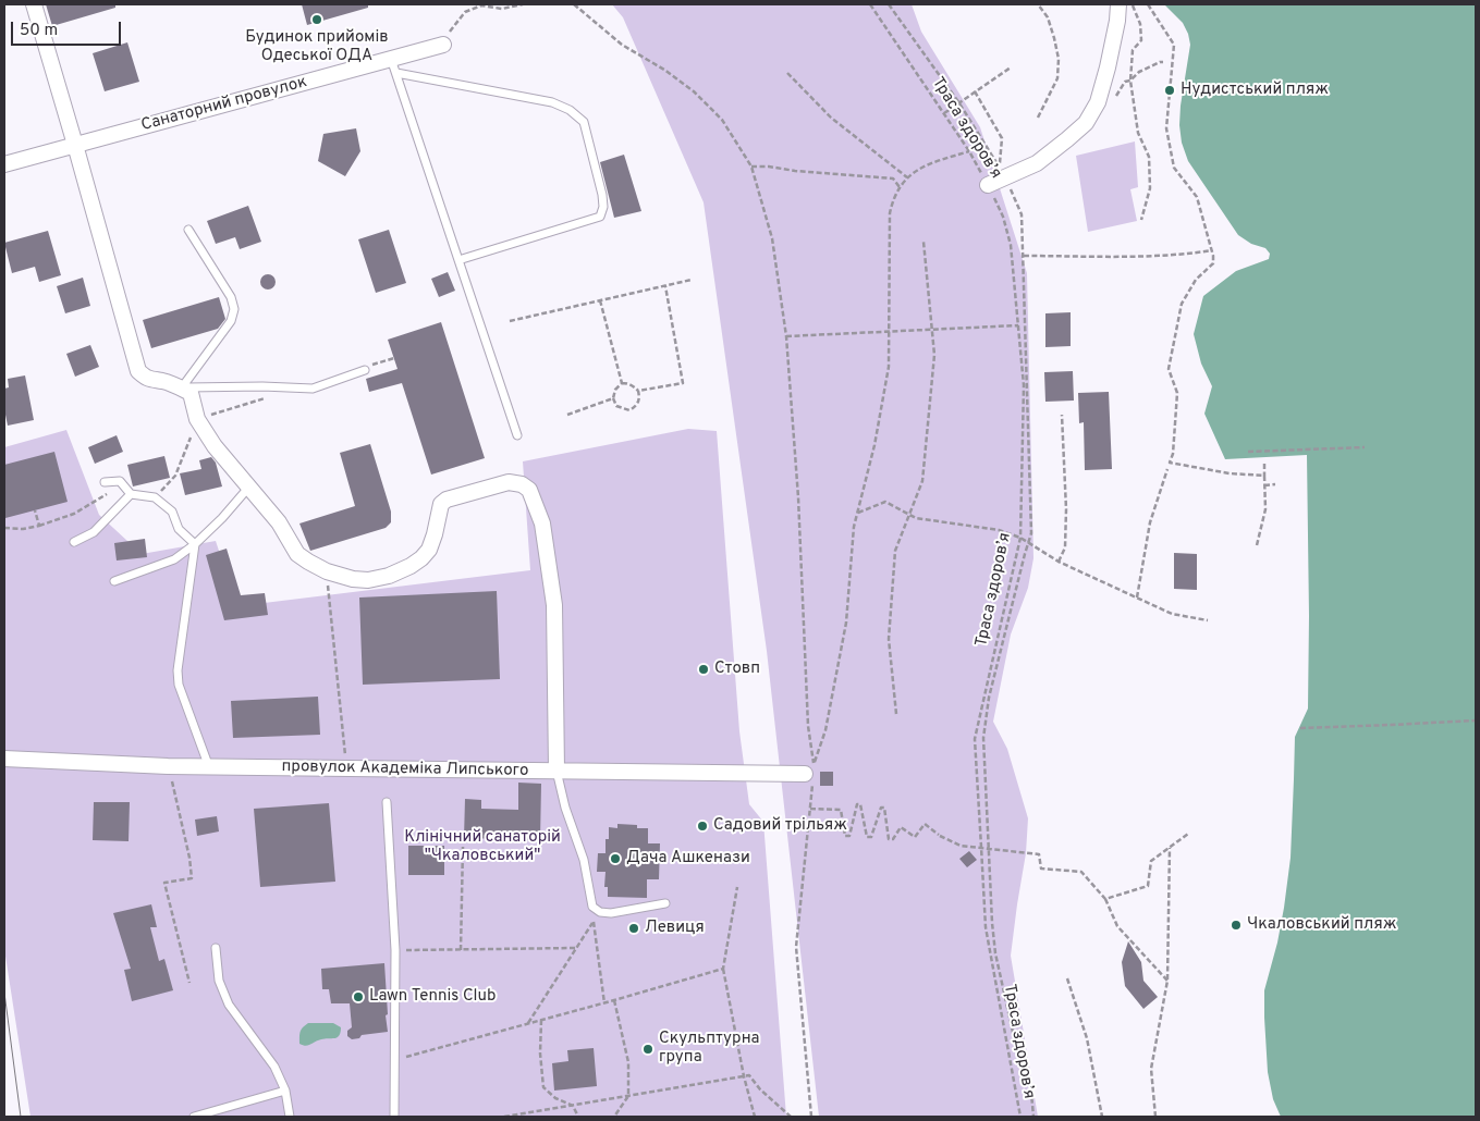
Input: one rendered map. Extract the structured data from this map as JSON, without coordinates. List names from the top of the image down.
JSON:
{
  "streets": {
    "street": ["Санаторний провулок", "провулок Академіка Липського"],
    "path": ["Траса здоров’я"]
  },
  "parks": ["Клінічний санаторій \"Чкаловський\""],
  "places": [
    "Будинок прийомів Одеської ОДА",
    "Нудистський пляж",
    "Стовп",
    "Садовий трільяж",
    "Дача Ашкенази",
    "Чкаловський пляж",
    "Левиця",
    "Lawn Tennis Club",
    "Скульптурна група"
  ],
  "scale_bar": "50 m"
}
